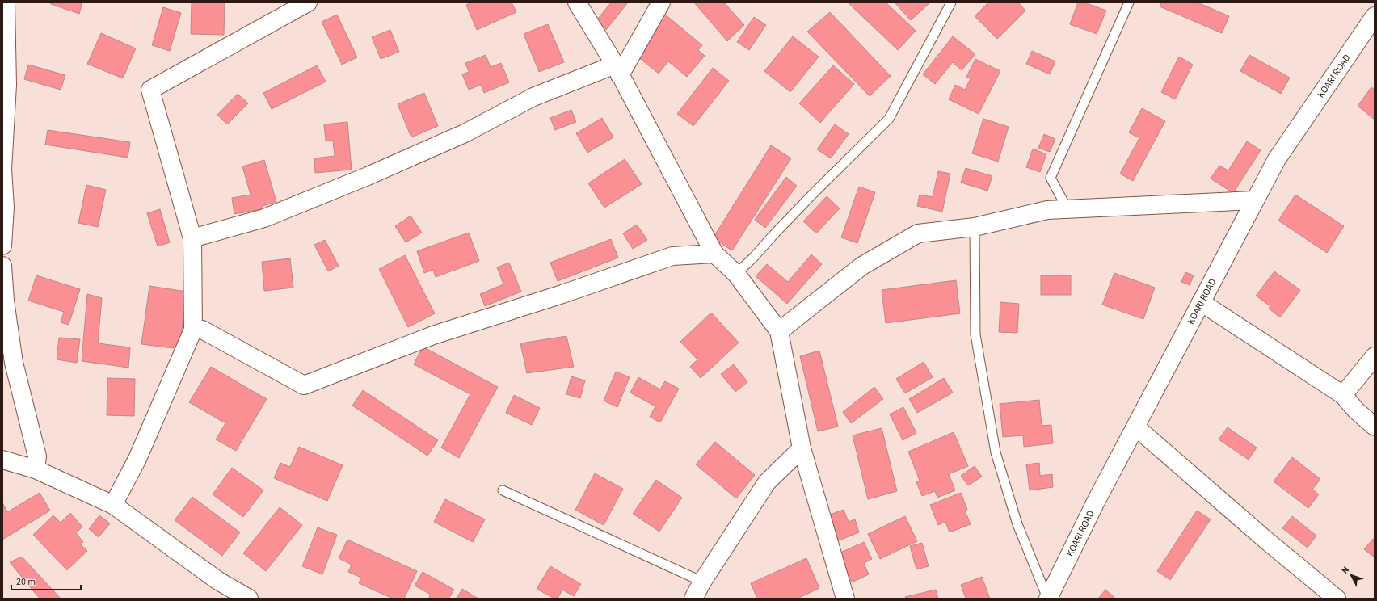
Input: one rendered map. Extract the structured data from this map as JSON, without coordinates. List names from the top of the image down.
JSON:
{
  "streets": {
    "street": ["KOARI ROAD"]
  },
  "scale_bar": "20 m",
  "north": "top left"
}
